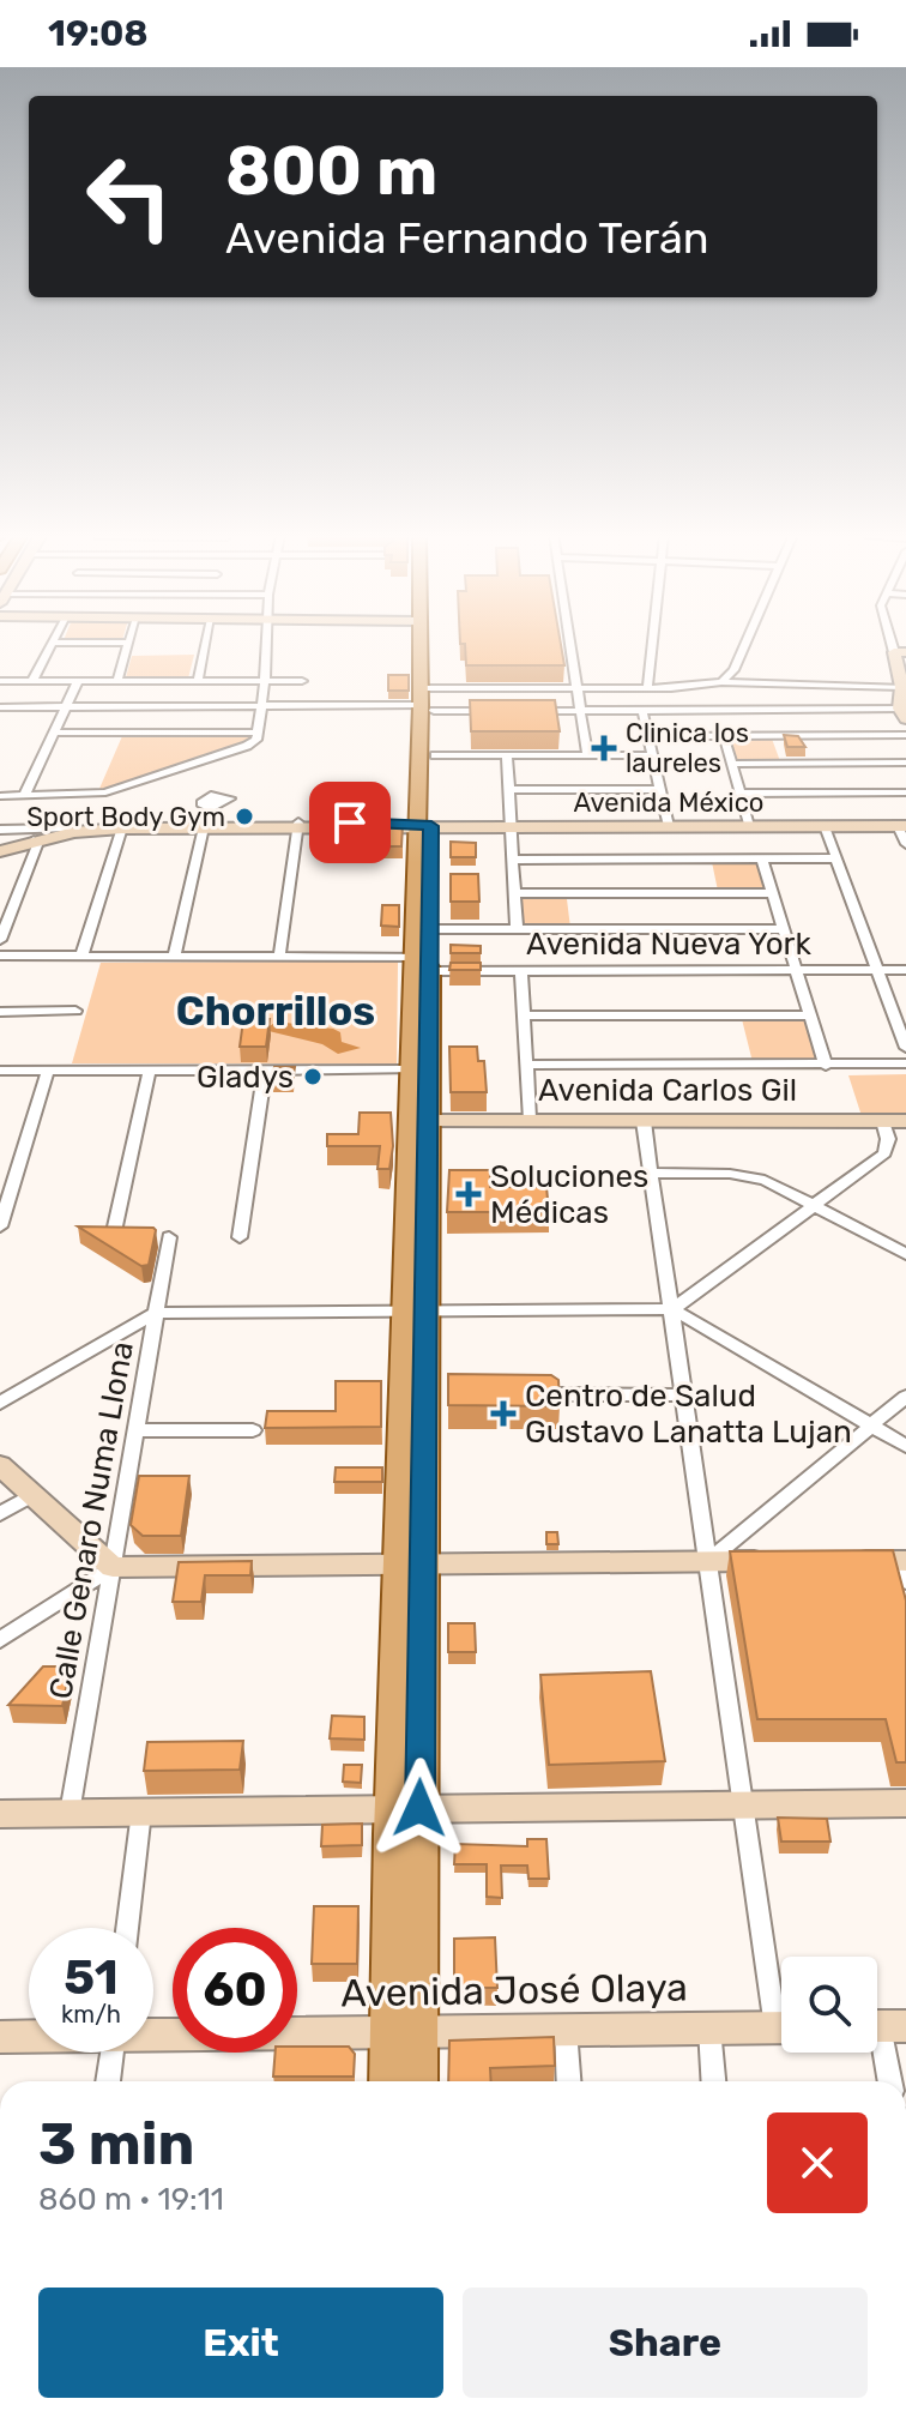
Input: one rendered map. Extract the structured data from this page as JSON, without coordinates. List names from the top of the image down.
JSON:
{
  "streets": {
    "street": [
      "Avenida México",
      "Avenida Nueva York",
      "Avenida Carlos Gil",
      "Calle Genaro Numa Llona",
      "Avenida José Olaya"
    ]
  },
  "districts": ["Chorrillos"],
  "places": {
    "health": ["Clinica los laureles", "Soluciones Médicas", "Centro de Salud Gustavo Lanatta Lujan"],
    "other": ["Sport Body Gym", "Gladys"]
  },
  "page": {
    "status": "19:08",
    "turn": ["800 m", "Avenida Fernando Terán"],
    "speed": "51 km/h",
    "limit": "60",
    "heading": ["3 min", "860 m · 19:11"],
    "buttons": ["Exit", "Share"]
  }
}
